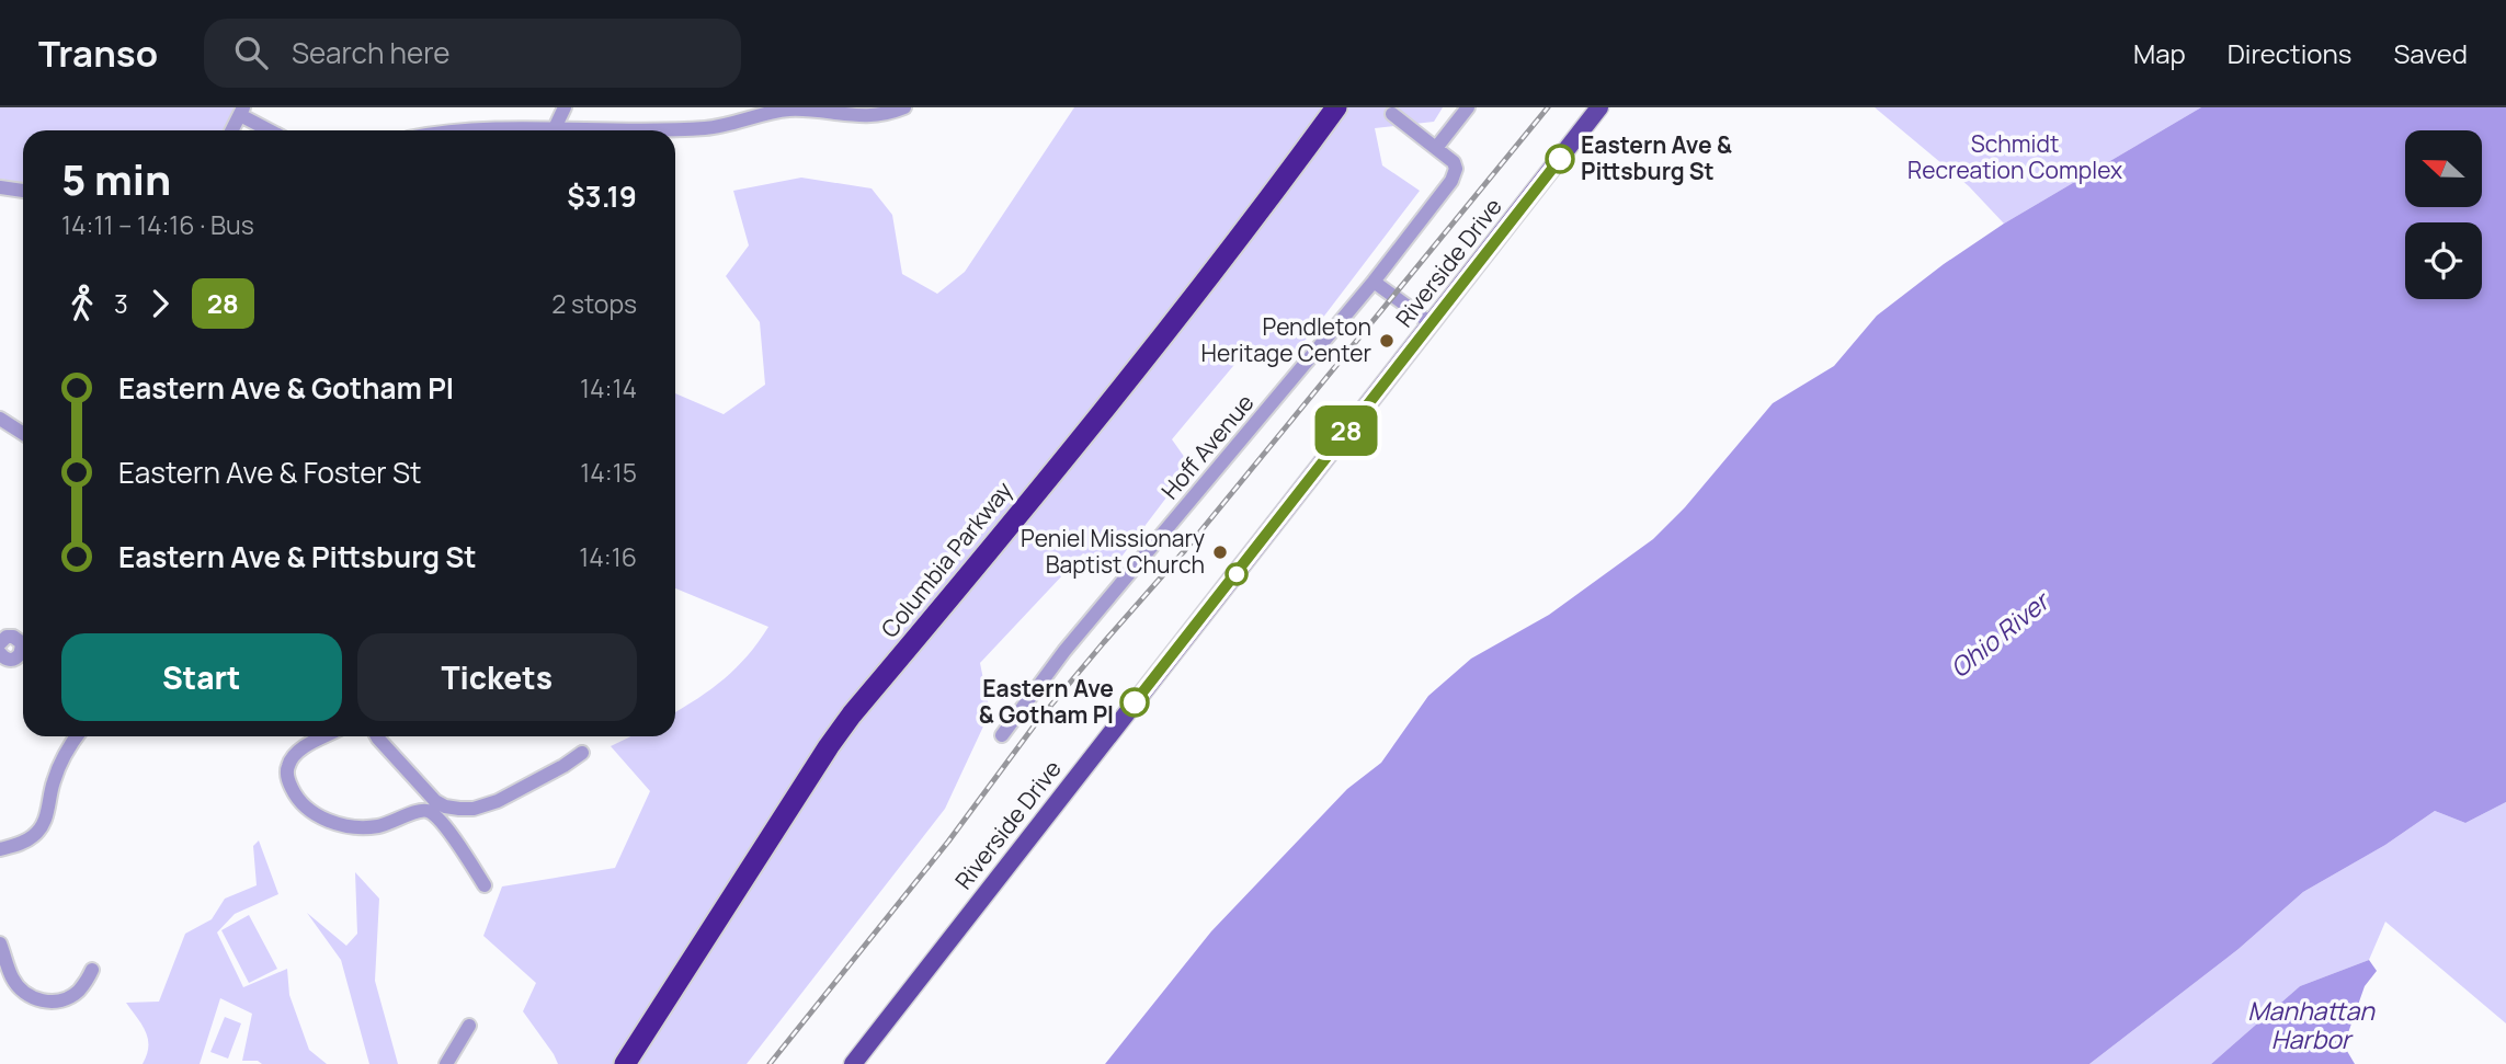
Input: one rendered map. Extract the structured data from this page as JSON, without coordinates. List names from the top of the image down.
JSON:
{
  "streets": {
    "highway": ["Columbia Parkway"],
    "main road": ["Riverside Drive"],
    "street": ["Hoff Avenue"]
  },
  "water": ["Ohio River", "Manhattan Harbor"],
  "parks": ["Schmidt Recreation Complex"],
  "places": [
    "Eastern Ave & Pittsburg St",
    "Pendleton Heritage Center",
    "Peniel Missionary Baptist Church",
    "Eastern Ave & Gotham Pl"
  ],
  "lines": ["bus line 28"],
  "north": "left",
  "page": {
    "header": "Transo",
    "search": "Search here",
    "nav": ["Map", "Directions", "Saved"],
    "on_map": "28",
    "heading": ["5 min", "14:11 – 14:16 · Bus", "$3.19"],
    "legs": ["3", "28", "2 stops"],
    "list": [
      {
        "name": "Eastern Ave & Gotham Pl",
        "value": "14:14"
      },
      {
        "name": "Eastern Ave & Foster St",
        "value": "14:15"
      },
      {
        "name": "Eastern Ave & Pittsburg St",
        "value": "14:16"
      }
    ],
    "buttons": ["Start", "Tickets"]
  }
}
